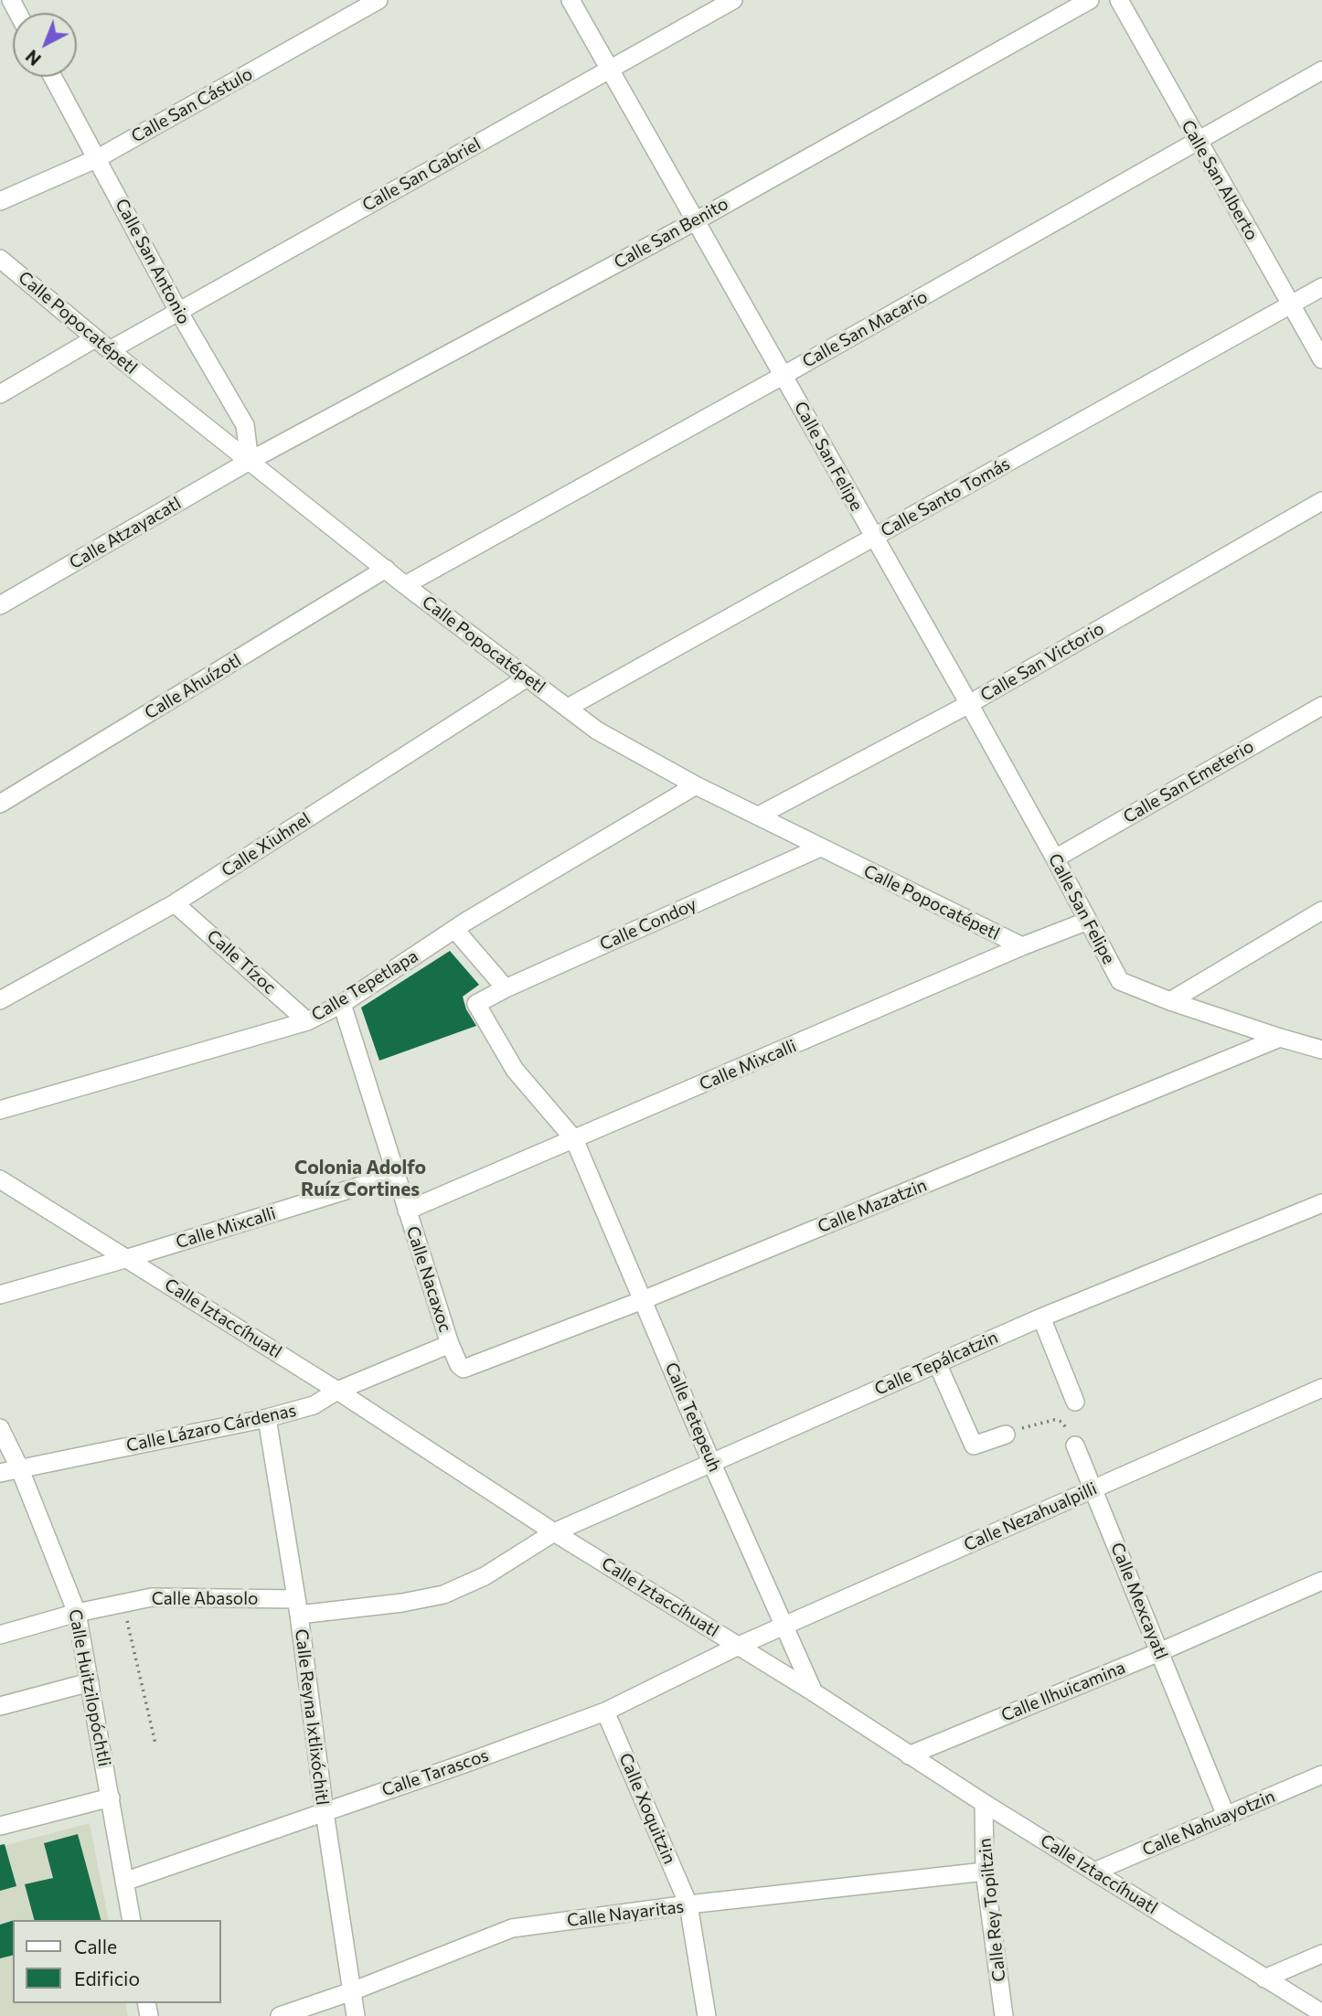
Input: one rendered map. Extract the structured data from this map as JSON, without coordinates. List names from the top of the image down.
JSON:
{
  "streets": {
    "street": [
      "Calle San Cástulo",
      "Calle San Gabriel",
      "Calle San Alberto",
      "Calle San Benito",
      "Calle San Antonio",
      "Calle Popocatépetl",
      "Calle San Macario",
      "Calle San Felipe",
      "Calle Santo Tomás",
      "Calle Atzayacatl",
      "Calle San Victorio",
      "Calle Ahuízotl",
      "Calle San Emeterio",
      "Calle Xiuhnel",
      "Calle Condoy",
      "Calle Tízoc",
      "Calle Tepetlapa",
      "Calle Mixcalli",
      "Calle Mazatzin",
      "Calle Nacaxoc",
      "Calle Iztaccíhuatl",
      "Calle Tepálcatzin",
      "Calle Tetepeuh",
      "Calle Lázaro Cárdenas",
      "Calle Nezahualpilli",
      "Calle Abasolo",
      "Calle Mexcayatl",
      "Calle Huitzilopóchtli",
      "Calle Ilhuicamina",
      "Calle Reyna Ixtlixóchitl",
      "Calle Tarascos",
      "Calle Xoquitzin",
      "Calle Nahuayotzin",
      "Calle Rey Topiltzin",
      "Calle Nayaritas"
    ]
  },
  "crossings": [
    ["Calle San Cástulo", "Calle San Antonio"],
    ["Calle San Gabriel", "Calle San Antonio"],
    ["Calle San Gabriel", "Calle Popocatépetl"],
    ["Calle San Gabriel", "Calle San Felipe"],
    ["Calle San Alberto", "Calle San Macario"],
    ["Calle San Alberto", "Calle Santo Tomás"],
    ["Calle San Benito", "Calle San Antonio"],
    ["Calle San Benito", "Calle Popocatépetl"],
    ["Calle San Benito", "Calle San Felipe"],
    ["Calle San Benito", "Calle Atzayacatl"],
    ["Calle San Antonio", "Calle Popocatépetl"],
    ["Calle San Antonio", "Calle Atzayacatl"],
    ["Calle Popocatépetl", "Calle San Macario"],
    ["Calle Popocatépetl", "Calle Santo Tomás"],
    ["Calle Popocatépetl", "Calle Atzayacatl"],
    ["Calle Popocatépetl", "Calle San Victorio"],
    ["Calle Popocatépetl", "Calle Ahuízotl"],
    ["Calle Popocatépetl", "Calle Xiuhnel"],
    ["Calle Popocatépetl", "Calle Condoy"],
    ["Calle Popocatépetl", "Calle Tepetlapa"],
    ["Calle Popocatépetl", "Calle Mixcalli"],
    ["Calle San Macario", "Calle San Felipe"],
    ["Calle San Felipe", "Calle Santo Tomás"],
    ["Calle San Felipe", "Calle San Victorio"],
    ["Calle San Felipe", "Calle San Emeterio"],
    ["Calle San Felipe", "Calle Mixcalli"],
    ["Calle Xiuhnel", "Calle Tízoc"],
    ["Calle Condoy", "Calle Tetepeuh"],
    ["Calle Tízoc", "Calle Tepetlapa"],
    ["Calle Tepetlapa", "Calle Nacaxoc"],
    ["Calle Mixcalli", "Calle Nacaxoc"],
    ["Calle Mixcalli", "Calle Iztaccíhuatl"],
    ["Calle Mixcalli", "Calle Tetepeuh"],
    ["Calle Mazatzin", "Calle Nacaxoc"],
    ["Calle Mazatzin", "Calle Tetepeuh"],
    ["Calle Nacaxoc", "Calle Lázaro Cárdenas"],
    ["Calle Iztaccíhuatl", "Calle Tepálcatzin"],
    ["Calle Iztaccíhuatl", "Calle Tetepeuh"],
    ["Calle Iztaccíhuatl", "Calle Lázaro Cárdenas"],
    ["Calle Iztaccíhuatl", "Calle Nezahualpilli"],
    ["Calle Iztaccíhuatl", "Calle Abasolo"],
    ["Calle Iztaccíhuatl", "Calle Ilhuicamina"],
    ["Calle Iztaccíhuatl", "Calle Tarascos"],
    ["Calle Iztaccíhuatl", "Calle Nahuayotzin"],
    ["Calle Iztaccíhuatl", "Calle Rey Topiltzin"],
    ["Calle Tepálcatzin", "Calle Tetepeuh"],
    ["Calle Tepálcatzin", "Calle Abasolo"],
    ["Calle Tetepeuh", "Calle Nezahualpilli"],
    ["Calle Lázaro Cárdenas", "Calle Huitzilopóchtli"],
    ["Calle Lázaro Cárdenas", "Calle Reyna Ixtlixóchitl"],
    ["Calle Nezahualpilli", "Calle Mexcayatl"],
    ["Calle Nezahualpilli", "Calle Tarascos"],
    ["Calle Abasolo", "Calle Huitzilopóchtli"],
    ["Calle Abasolo", "Calle Reyna Ixtlixóchitl"],
    ["Calle Mexcayatl", "Calle Ilhuicamina"],
    ["Calle Mexcayatl", "Calle Nahuayotzin"],
    ["Calle Huitzilopóchtli", "Calle Tarascos"],
    ["Calle Reyna Ixtlixóchitl", "Calle Tarascos"],
    ["Calle Reyna Ixtlixóchitl", "Calle Nayaritas"],
    ["Calle Tarascos", "Calle Xoquitzin"],
    ["Calle Xoquitzin", "Calle Nayaritas"],
    ["Calle Rey Topiltzin", "Calle Nayaritas"]
  ],
  "districts": ["Colonia Adolfo Ruíz Cortines"],
  "legend": ["Calle", "Edificio"],
  "north": "bottom left"
}
